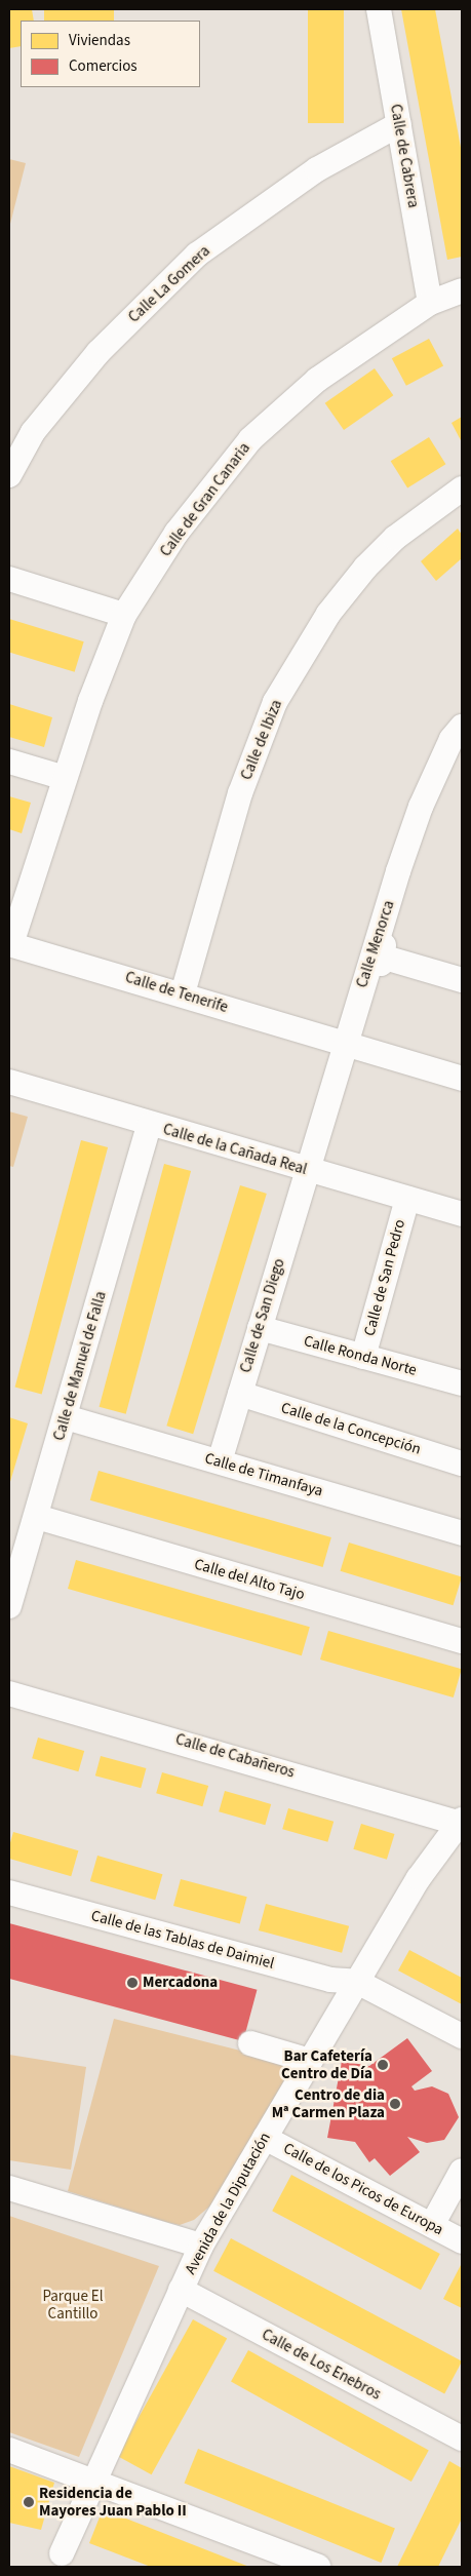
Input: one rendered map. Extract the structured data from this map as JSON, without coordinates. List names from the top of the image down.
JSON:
{
  "streets": {
    "street": [
      "Calle de Cabrera",
      "Calle La Gomera",
      "Calle de Gran Canaria",
      "Calle de Ibiza",
      "Calle Menorca",
      "Calle de Tenerife",
      "Calle de la Cañada Real",
      "Calle de San Pedro",
      "Calle de San Diego",
      "Calle Ronda Norte",
      "Calle de Manuel de Falla",
      "Calle de la Concepción",
      "Calle de Timanfaya",
      "Calle del Alto Tajo",
      "Calle de Cabañeros",
      "Calle de las Tablas de Daimiel",
      "Calle de los Picos de Europa",
      "Avenida de la Diputación",
      "Calle de Los Enebros"
    ]
  },
  "crossings": [
    ["Calle de Cabrera", "Calle La Gomera"],
    ["Calle de Cabrera", "Calle de Gran Canaria"],
    ["Calle de Gran Canaria", "Calle de Tenerife"],
    ["Calle de Ibiza", "Calle de Tenerife"],
    ["Calle Menorca", "Calle de Tenerife"],
    ["Calle Menorca", "Calle de la Cañada Real"],
    ["Calle Menorca", "Calle de San Diego"],
    ["Calle de la Cañada Real", "Calle de San Pedro"],
    ["Calle de la Cañada Real", "Calle de San Diego"],
    ["Calle de la Cañada Real", "Calle de Manuel de Falla"],
    ["Calle de San Pedro", "Calle Ronda Norte"],
    ["Calle de San Diego", "Calle Ronda Norte"],
    ["Calle de San Diego", "Calle de la Concepción"],
    ["Calle de San Diego", "Calle de Timanfaya"],
    ["Calle de Manuel de Falla", "Calle de Timanfaya"],
    ["Calle de Manuel de Falla", "Calle del Alto Tajo"],
    ["Calle de Cabañeros", "Avenida de la Diputación"],
    ["Calle de las Tablas de Daimiel", "Avenida de la Diputación"],
    ["Calle de los Picos de Europa", "Avenida de la Diputación"],
    ["Avenida de la Diputación", "Calle de Los Enebros"]
  ],
  "parks": ["Parque El Cantillo"],
  "places": [
    "Mercadona",
    "Bar Cafetería Centro de Día",
    "Centro de dia Mª Carmen Plaza",
    "Residencia de Mayores Juan Pablo II"
  ],
  "legend": ["Viviendas", "Comercios"]
}
